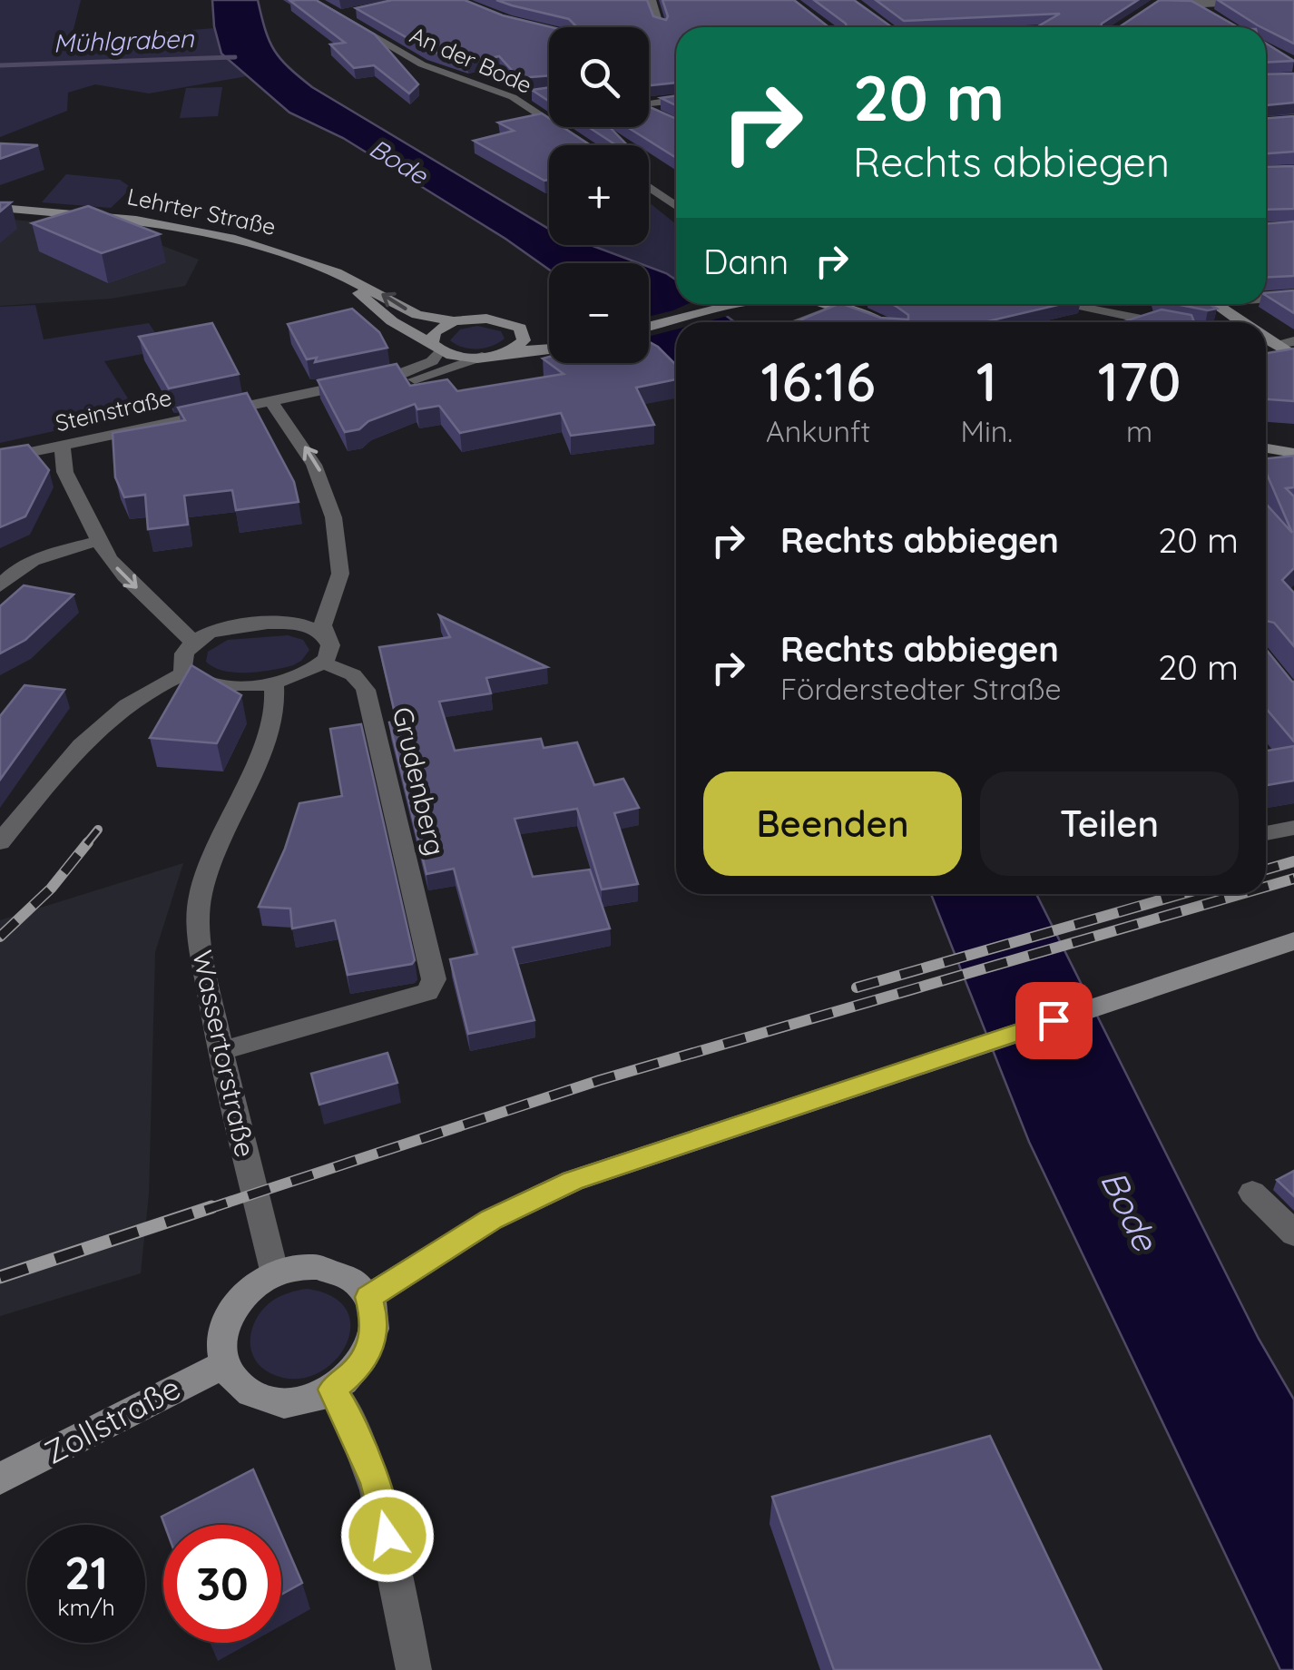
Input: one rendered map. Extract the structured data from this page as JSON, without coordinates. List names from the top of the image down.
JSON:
{
  "streets": {
    "main road": ["Lehrter Straße", "Zollstraße"],
    "street": [
      "An der Bode",
      "Steinstraße",
      "Grudenberg",
      "Wassertorstraße"
    ]
  },
  "crossings": [
    ["Lehrter Straße", "Steinstraße"],
    ["Grudenberg", "Wassertorstraße"],
    ["Wassertorstraße", "Zollstraße"]
  ],
  "water": ["Mühlgraben", "Bode"],
  "page": {
    "map_buttons": ["+", "−"],
    "turn": ["20 m", "Rechts abbiegen"],
    "then": "Dann",
    "eta": [
      "16:16",
      "Ankunft",
      "1",
      "Min.",
      "170",
      "m"
    ],
    "list": [
      {
        "name": "Rechts abbiegen",
        "value": "20 m"
      },
      {
        "name": "Rechts abbiegen",
        "note": "Förderstedter Straße",
        "value": "20 m"
      }
    ],
    "buttons": ["Beenden", "Teilen"],
    "speed": "21 km/h",
    "limit": "30"
  }
}
